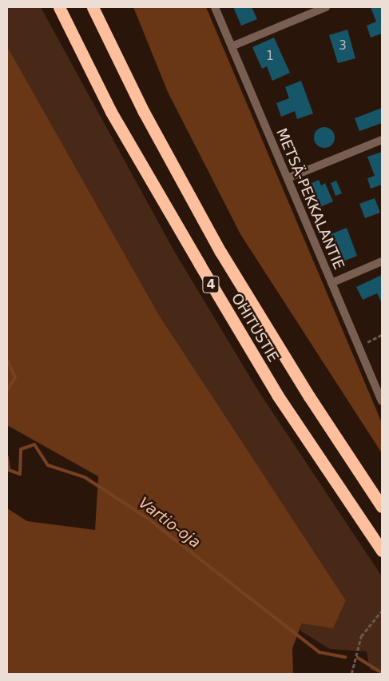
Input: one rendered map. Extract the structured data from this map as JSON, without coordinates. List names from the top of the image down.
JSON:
{
  "streets": {
    "highway": ["4", "OHITUSTIE"],
    "street": ["METSÄ-PEKKALANTIE"]
  },
  "water": ["Vartio-oja"],
  "house_numbers": ["3", "1"]
}
